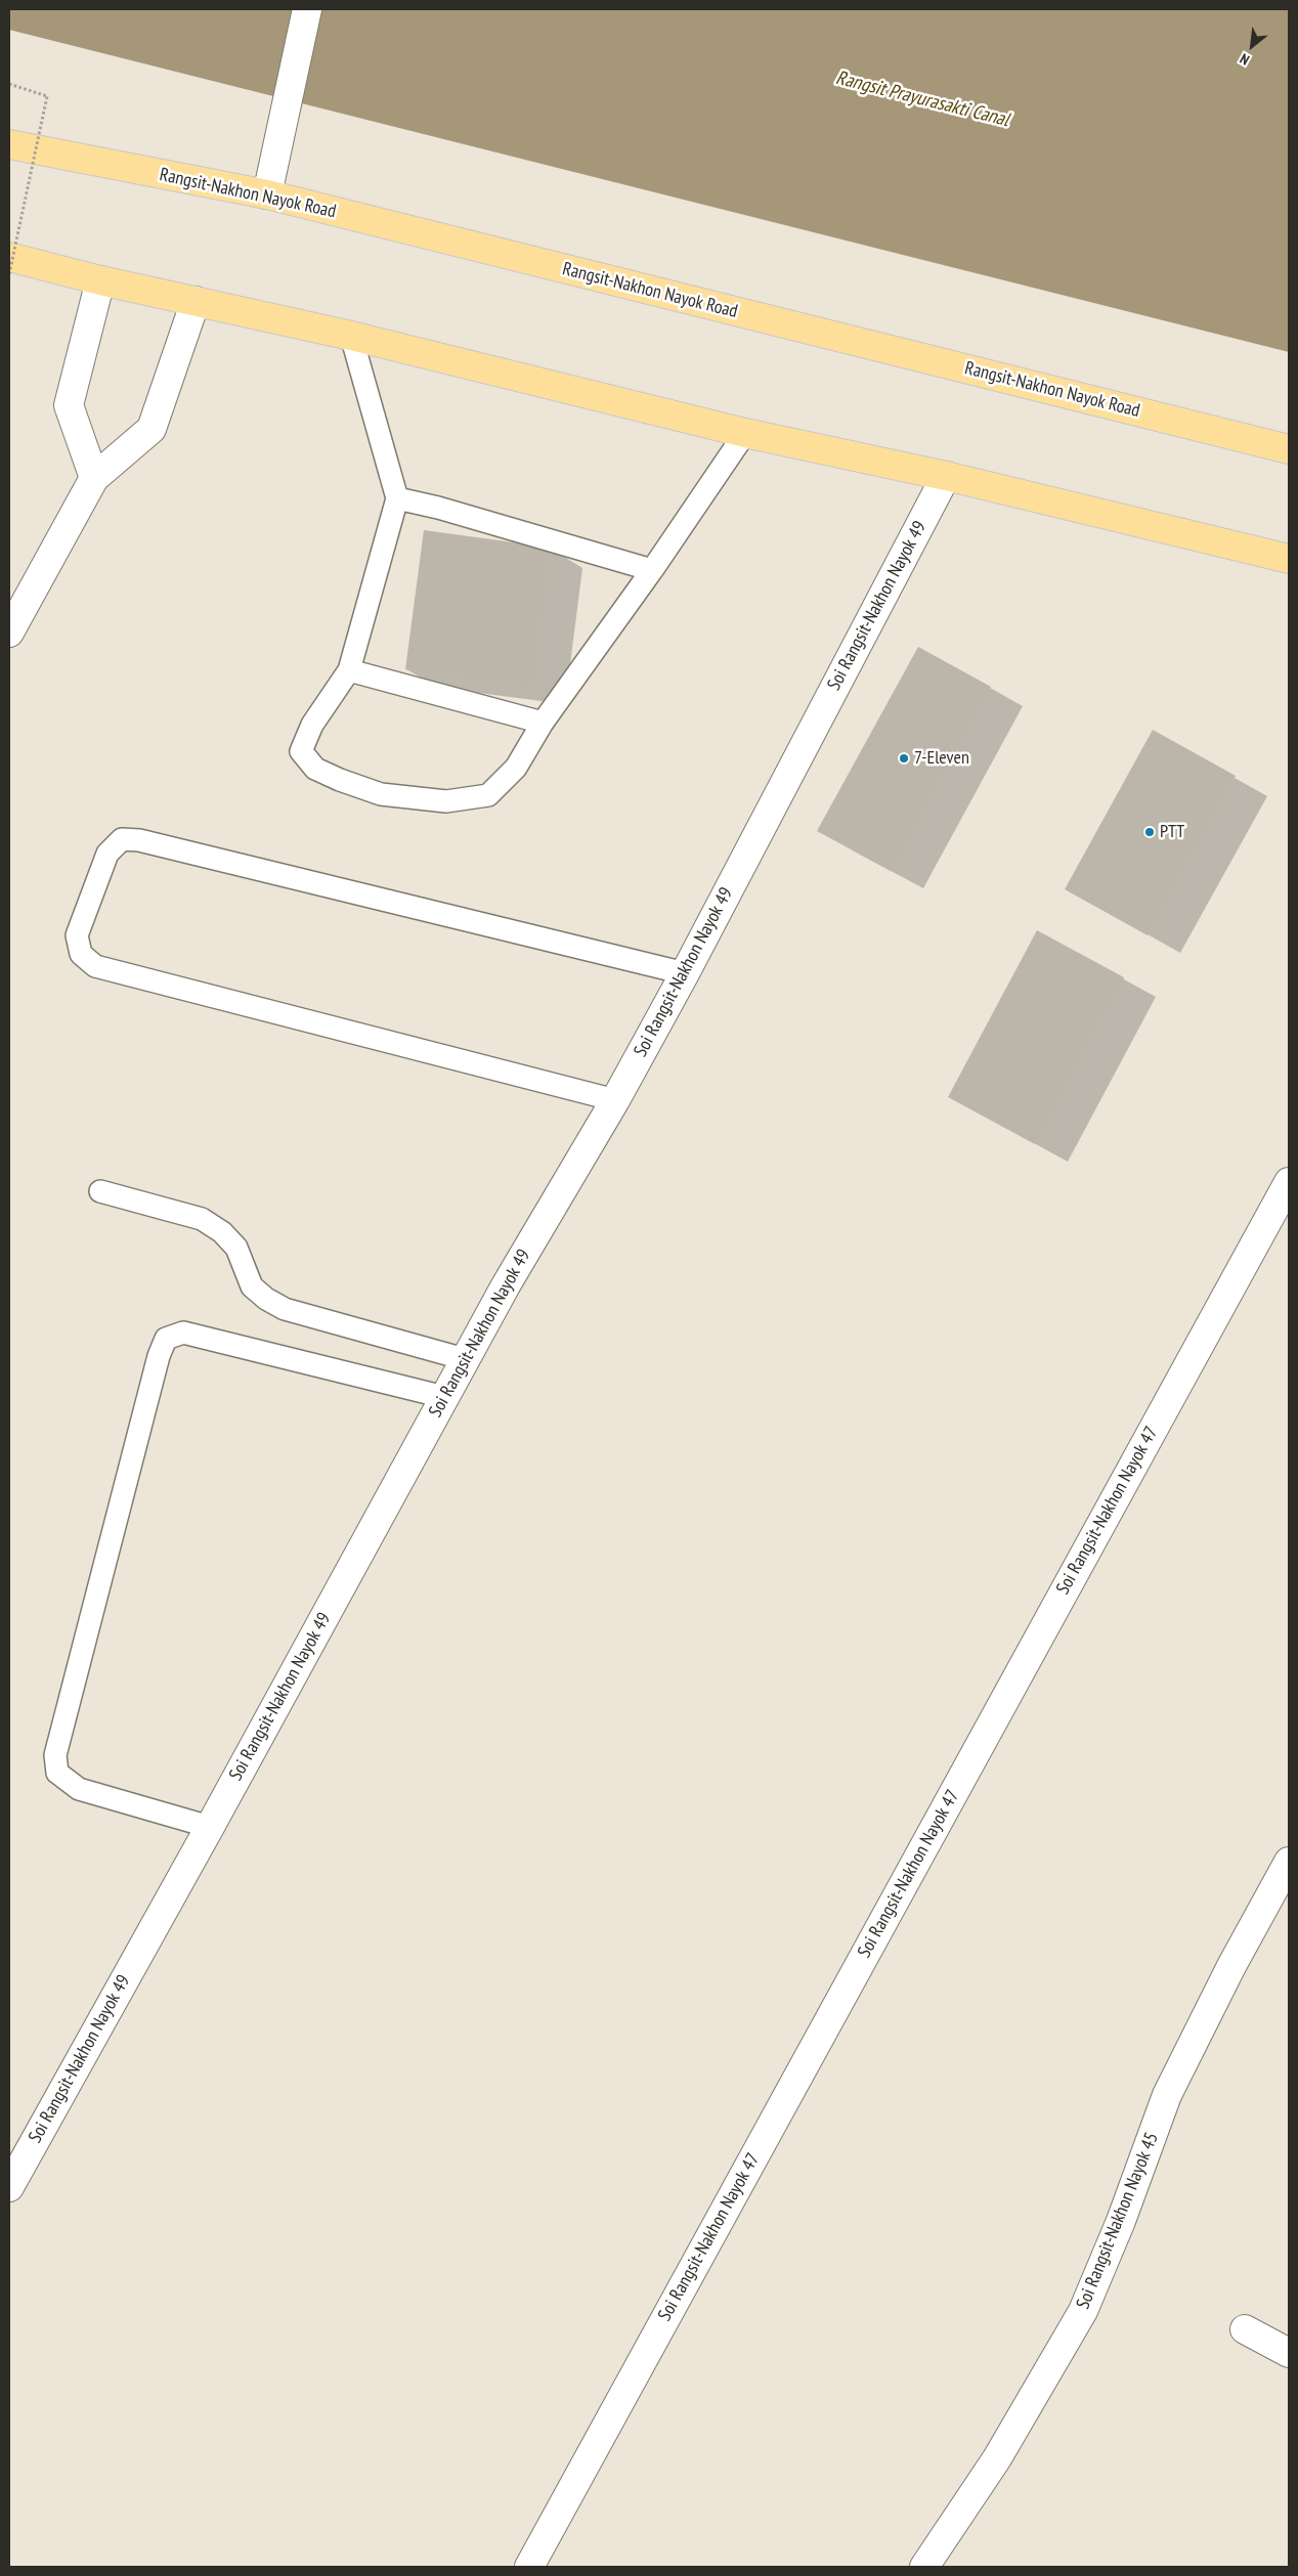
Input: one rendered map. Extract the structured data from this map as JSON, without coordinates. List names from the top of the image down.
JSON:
{
  "streets": {
    "main road": ["Rangsit-Nakhon Nayok Road"],
    "street": ["Soi Rangsit-Nakhon Nayok 49", "Soi Rangsit-Nakhon Nayok 47", "Soi Rangsit-Nakhon Nayok 45"]
  },
  "water": ["Rangsit Prayurasakti Canal"],
  "places": ["7-Eleven", "PTT"],
  "north": "bottom left"
}
